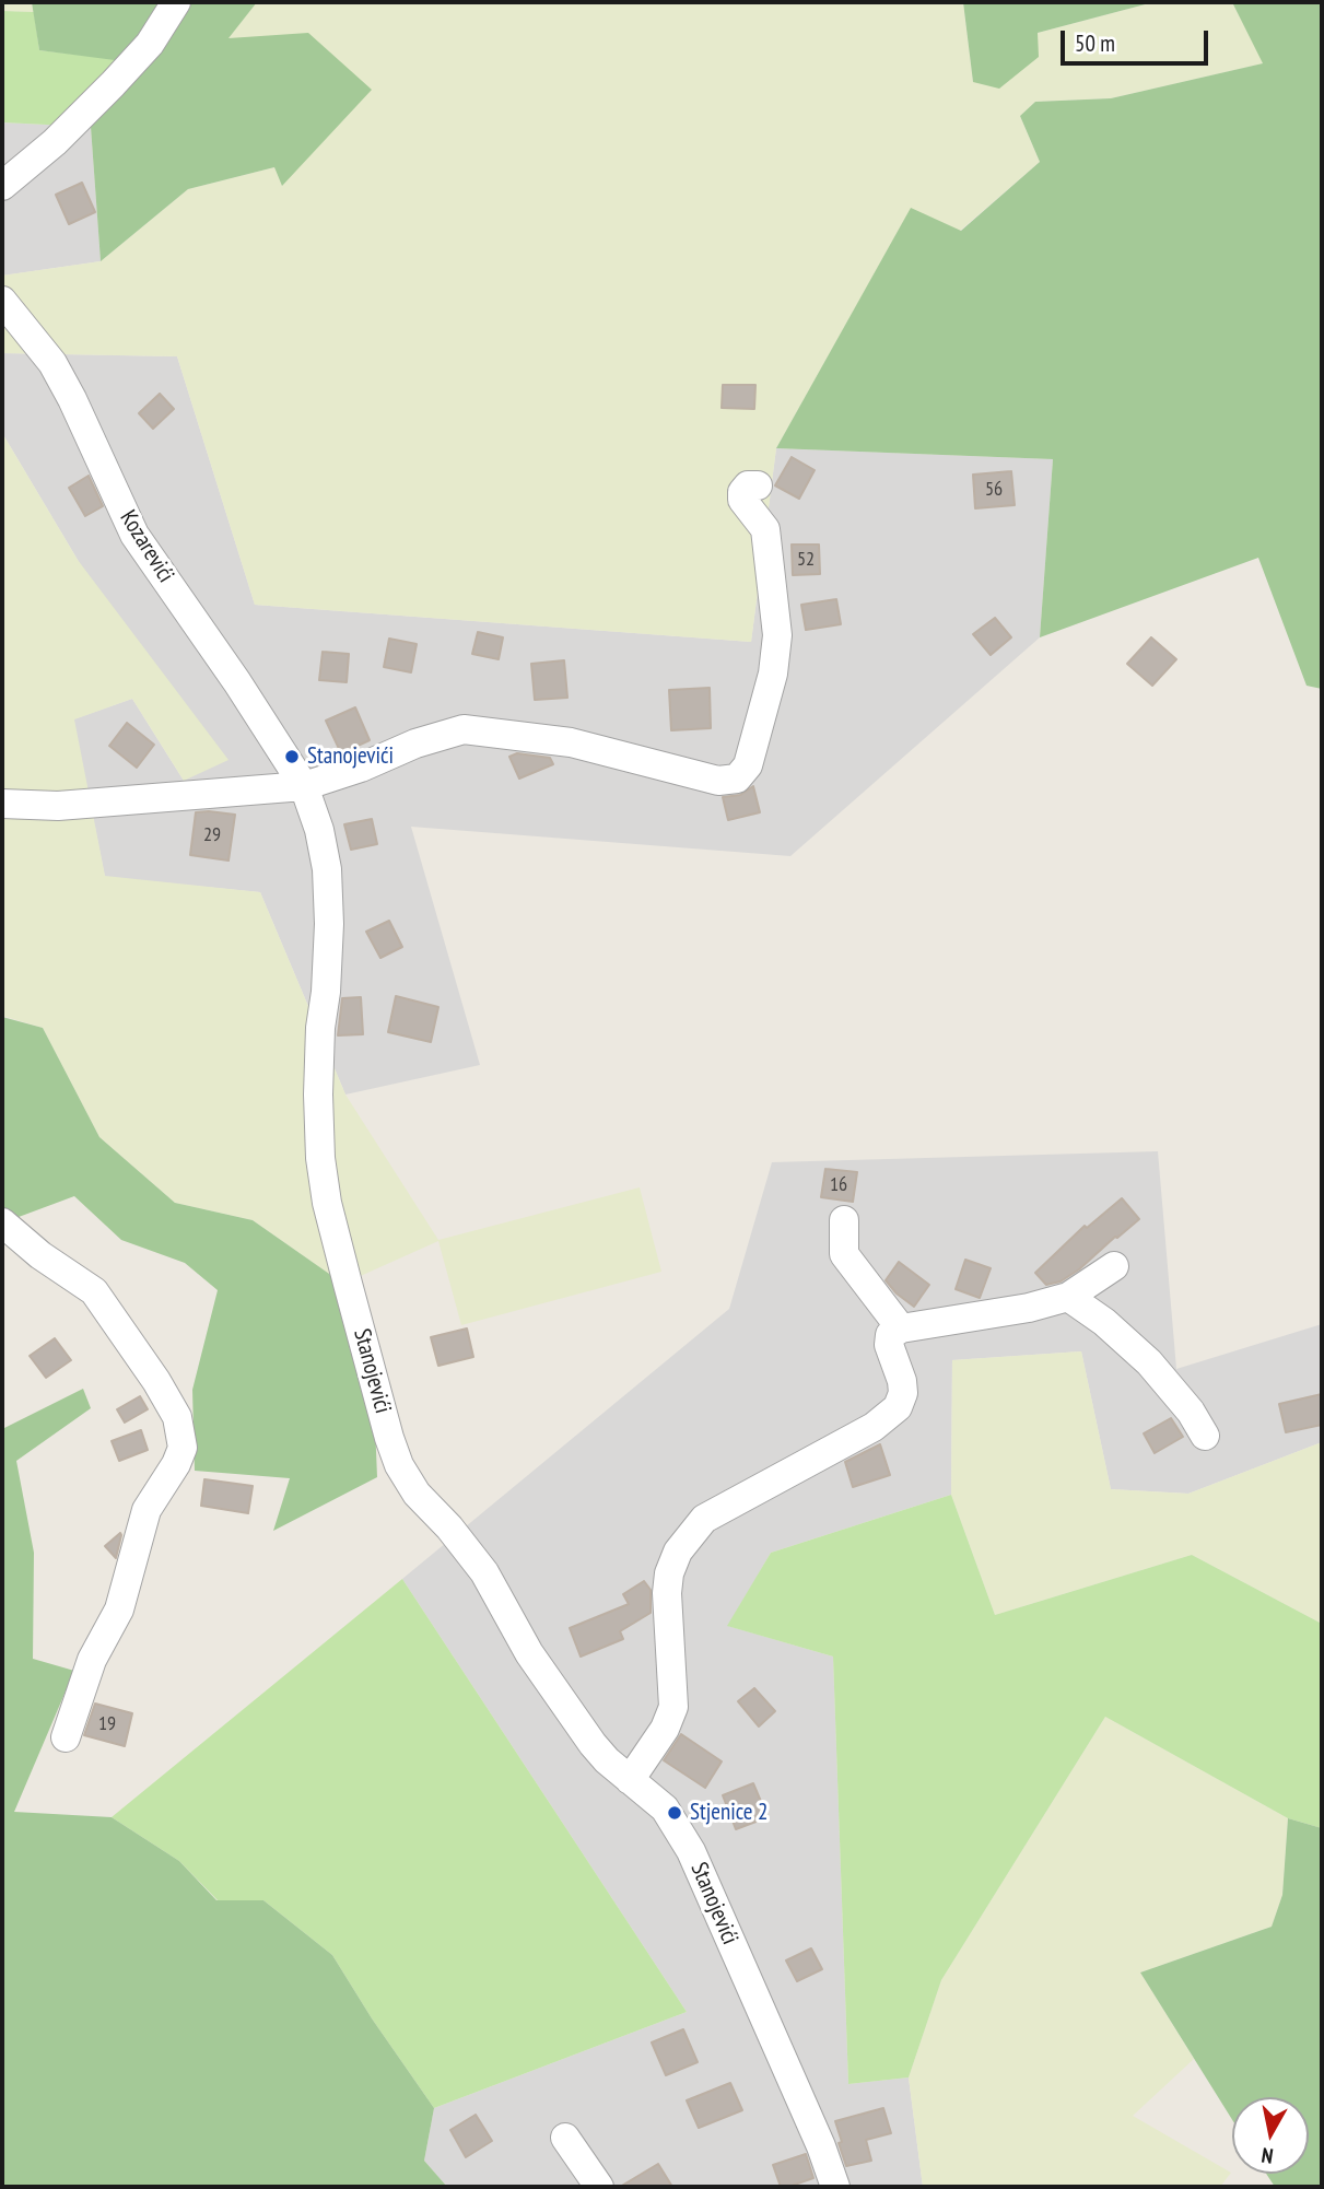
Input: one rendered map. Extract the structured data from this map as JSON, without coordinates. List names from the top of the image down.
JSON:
{
  "streets": {
    "street": ["Kozarevići", "Stanojevići"]
  },
  "crossings": [
    ["Kozarevići", "Stanojevići"]
  ],
  "places": ["Stanojevići", "Stjenice 2"],
  "house_numbers": [
    "56",
    "52",
    "29",
    "16",
    "19"
  ],
  "scale_bar": "50 m",
  "north": "bottom"
}
